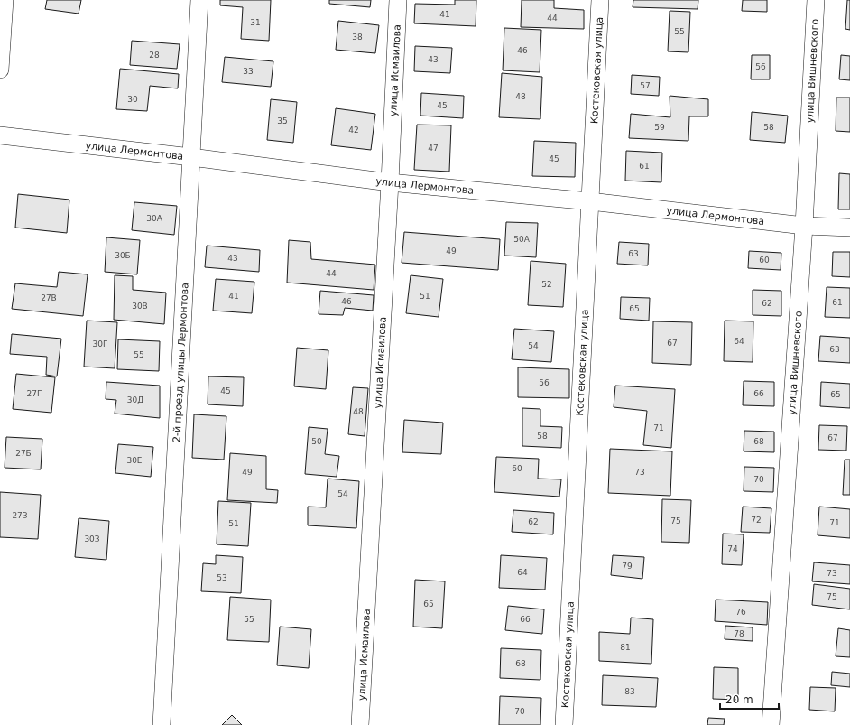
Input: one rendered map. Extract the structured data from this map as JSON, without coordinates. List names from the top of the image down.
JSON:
{
  "streets": {
    "street": [
      "улица Исмаилова",
      "Костековская улица",
      "улица Вишневского",
      "улица Лермонтова",
      "2-й проезд улицы Лермонтова"
    ]
  },
  "crossings": [
    ["улица Исмаилова", "улица Лермонтова"],
    ["Костековская улица", "улица Лермонтова"],
    ["улица Вишневского", "улица Лермонтова"],
    ["улица Лермонтова", "2-й проезд улицы Лермонтова"]
  ],
  "house_numbers": [
    "41",
    "44",
    "31",
    "55",
    "38",
    "46",
    "28",
    "43",
    "56",
    "33",
    "57",
    "48",
    "30",
    "45",
    "35",
    "59",
    "58",
    "42",
    "47",
    "45",
    "61",
    "30А",
    "50А",
    "49",
    "63",
    "30Б",
    "43",
    "60",
    "44",
    "52",
    "41",
    "51",
    "27В",
    "46",
    "61",
    "62",
    "30В",
    "65",
    "64",
    "67",
    "30Г",
    "54",
    "63",
    "55",
    "56",
    "45",
    "27Г",
    "66",
    "65",
    "30Д",
    "48",
    "71",
    "58",
    "67",
    "50",
    "68",
    "27Б",
    "30Е",
    "60",
    "49",
    "73",
    "70",
    "54",
    "27З",
    "72",
    "75",
    "62",
    "71",
    "51",
    "30З",
    "74",
    "79",
    "64",
    "73",
    "53",
    "75",
    "65",
    "76",
    "55",
    "66",
    "78",
    "81",
    "68",
    "83",
    "70"
  ],
  "scale_bar": "20 m"
}
